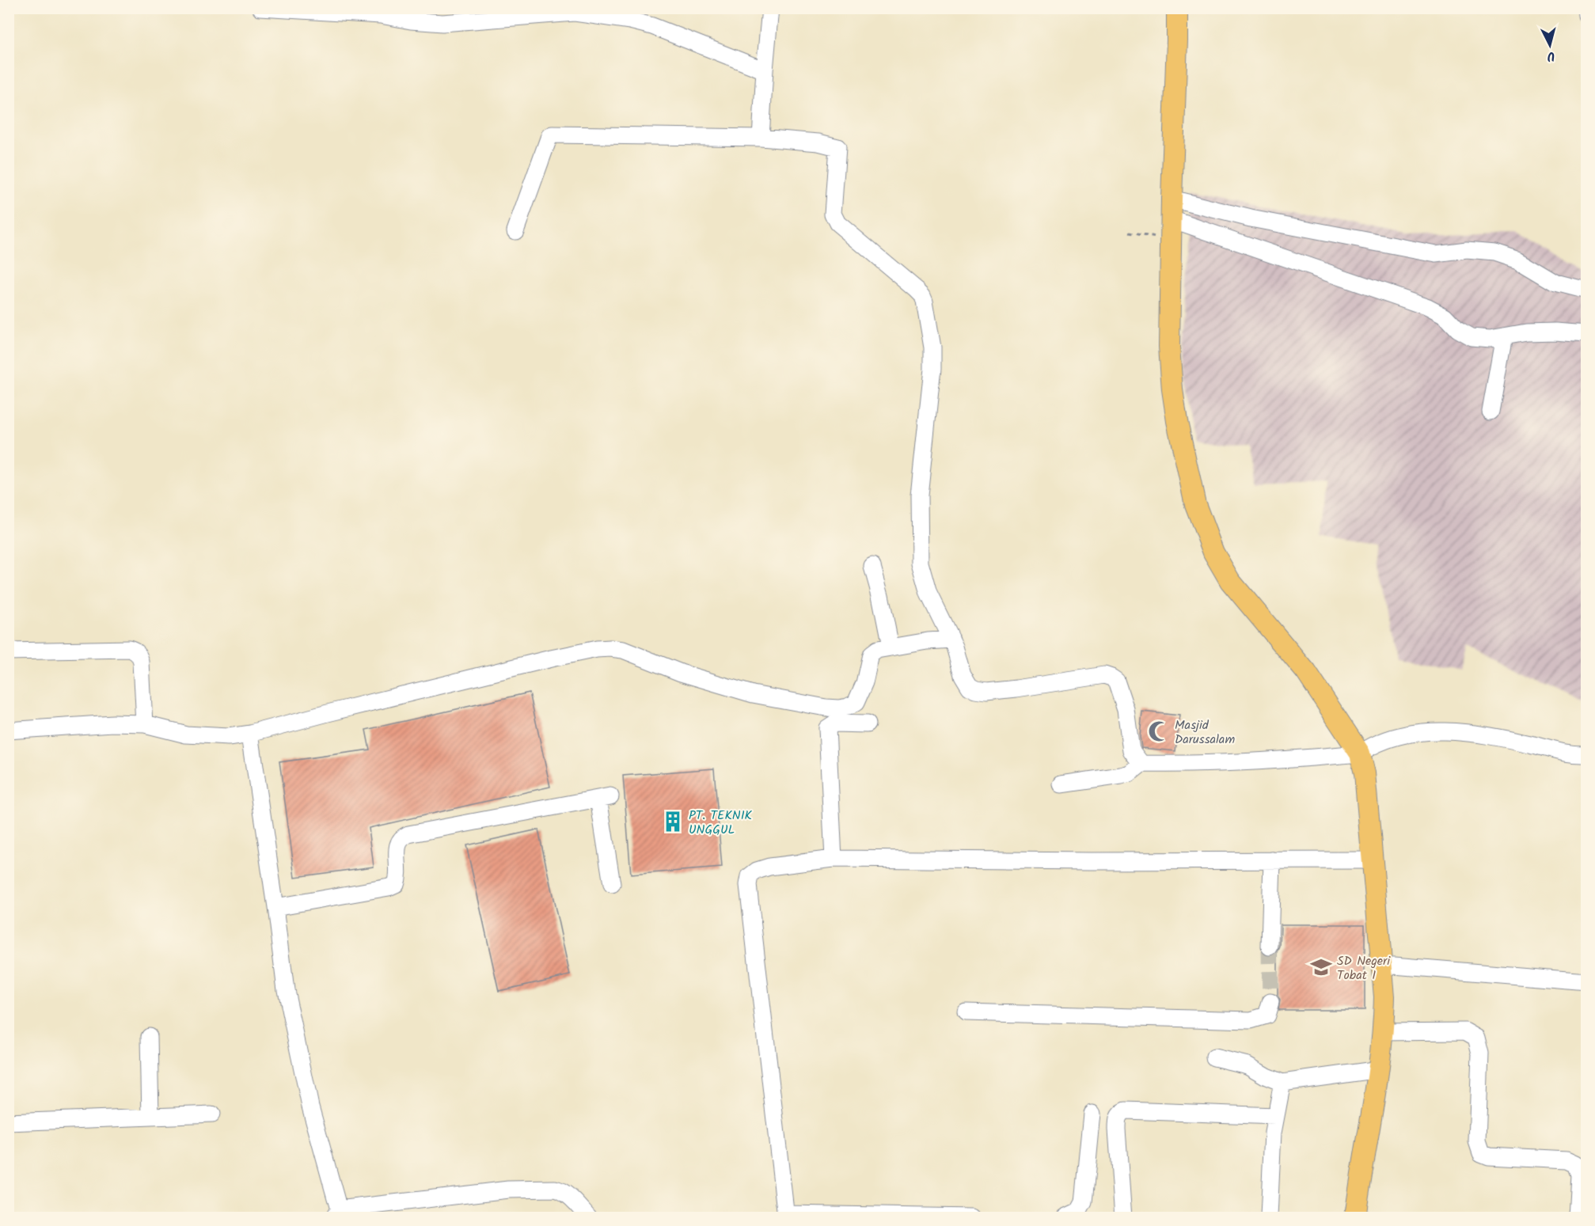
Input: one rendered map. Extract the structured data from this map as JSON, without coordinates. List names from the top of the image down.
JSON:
{
  "places": {
    "mosque": ["Masjid Darussalam"],
    "building": ["PT. TEKNIK UNGGUL"],
    "school or university": ["SD Negeri Tobat I"]
  },
  "north": "bottom"
}
